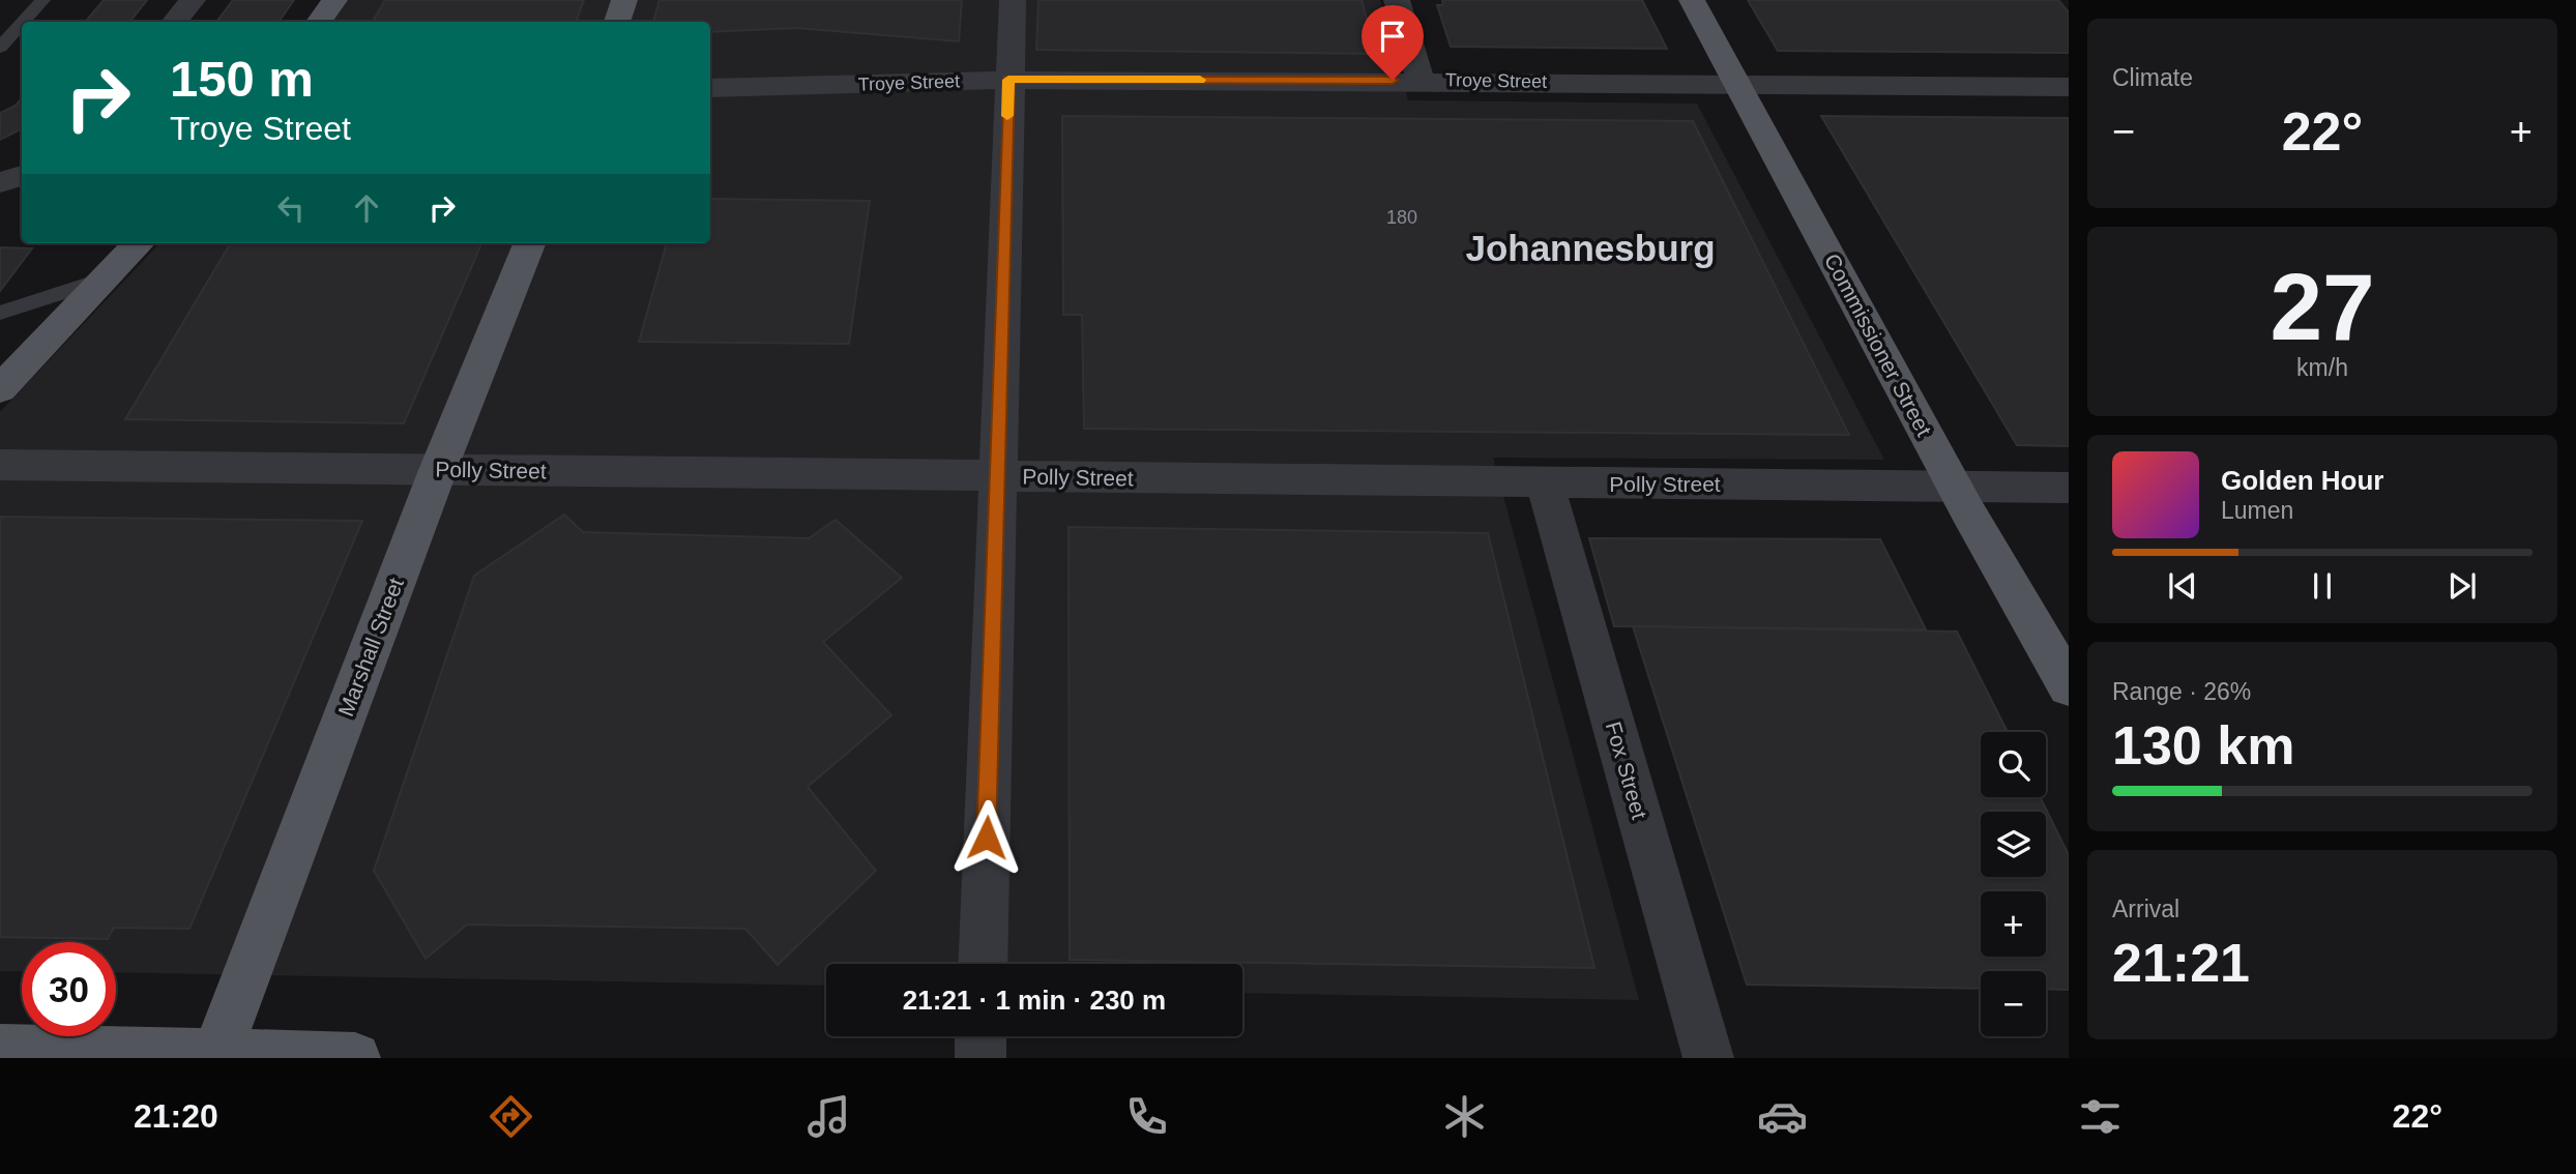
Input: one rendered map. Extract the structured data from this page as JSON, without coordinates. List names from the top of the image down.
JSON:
{
  "streets": {
    "main road": ["Commissioner Street", "Marshall Street"],
    "street": ["Troye Street", "Polly Street", "Fox Street"]
  },
  "crossings": [
    ["Troye Street", "Commissioner Street"],
    ["Commissioner Street", "Polly Street"],
    ["Polly Street", "Marshall Street"],
    ["Polly Street", "Fox Street"]
  ],
  "districts": ["Johannesburg"],
  "house_numbers": ["180"],
  "page": {
    "tile": [
      "Climate",
      ["27", "km/h"],
      ["Range · 26%", "130 km"],
      ["Arrival", "21:21"]
    ],
    "turn": ["150 m", "Troye Street"],
    "heat": ["−", "22°", "+"],
    "song": ["Golden Hour", "Lumen"],
    "map_buttons": ["+", "−"],
    "limit": "30",
    "trip": "21:21 · 1 min · 230 m",
    "tabs": ["21:20", "22°"]
  }
}
